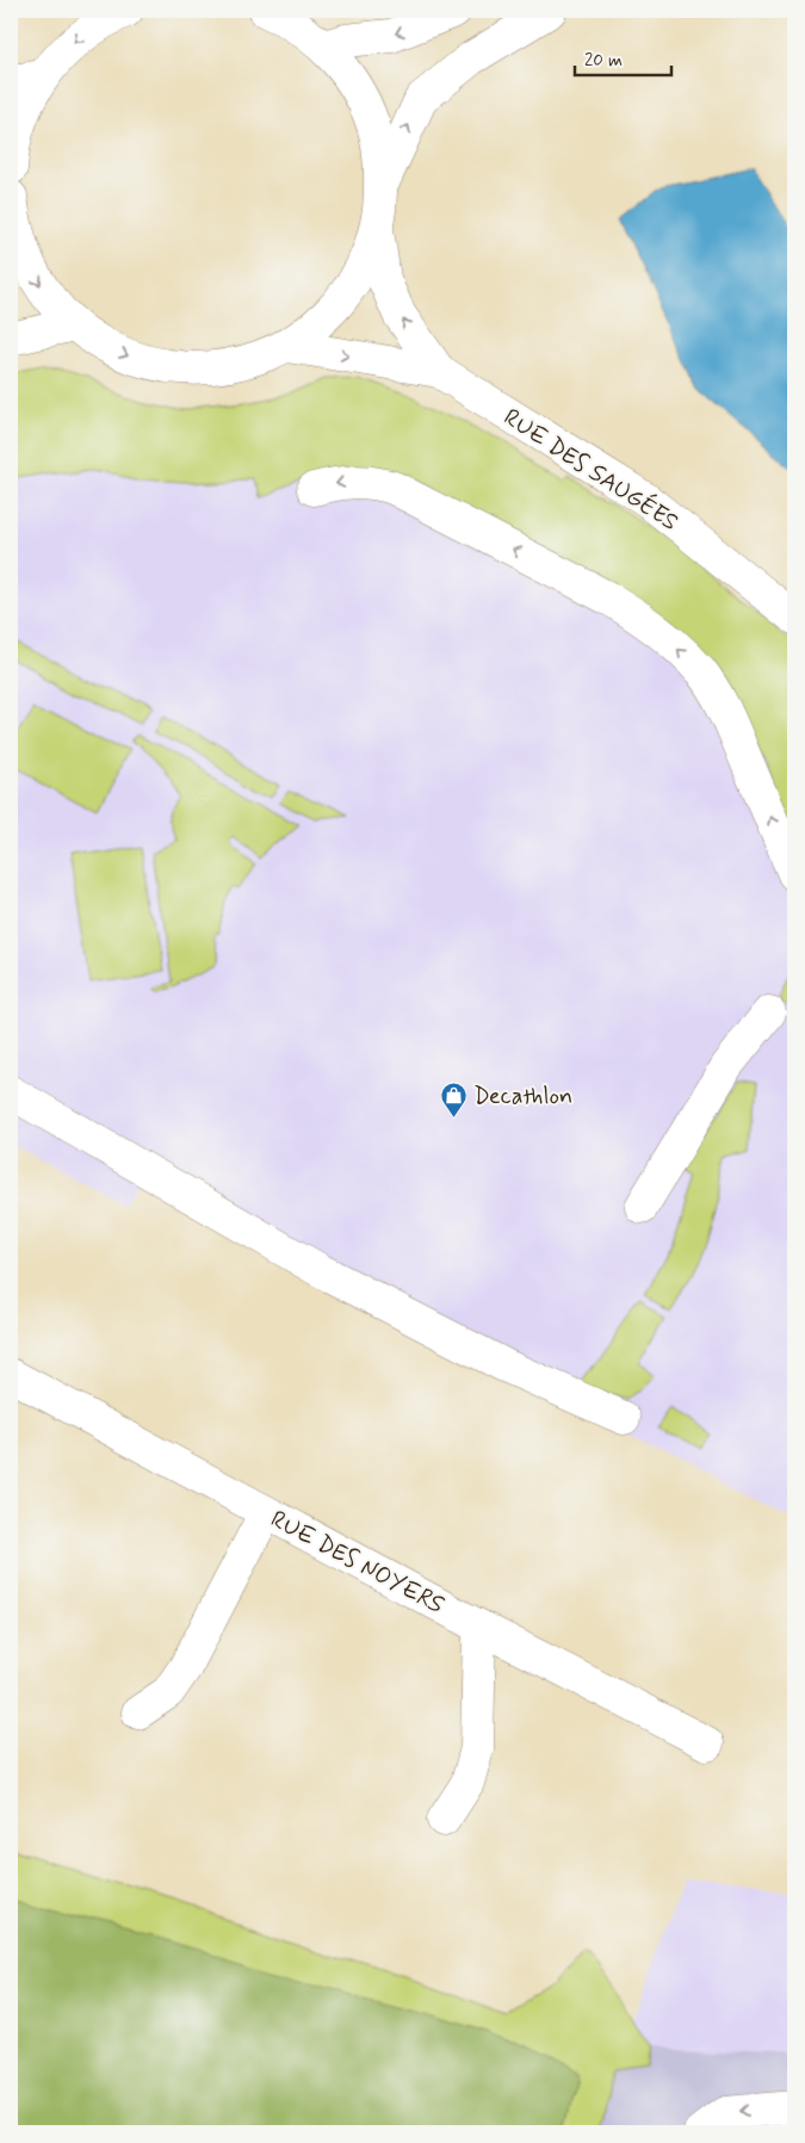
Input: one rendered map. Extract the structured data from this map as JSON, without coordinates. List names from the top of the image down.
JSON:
{
  "streets": {
    "street": ["RUE DES SAUGÉES", "RUE DES NOYERS"]
  },
  "places": {
    "shop": ["Decathlon"]
  },
  "scale_bar": "20 m"
}
